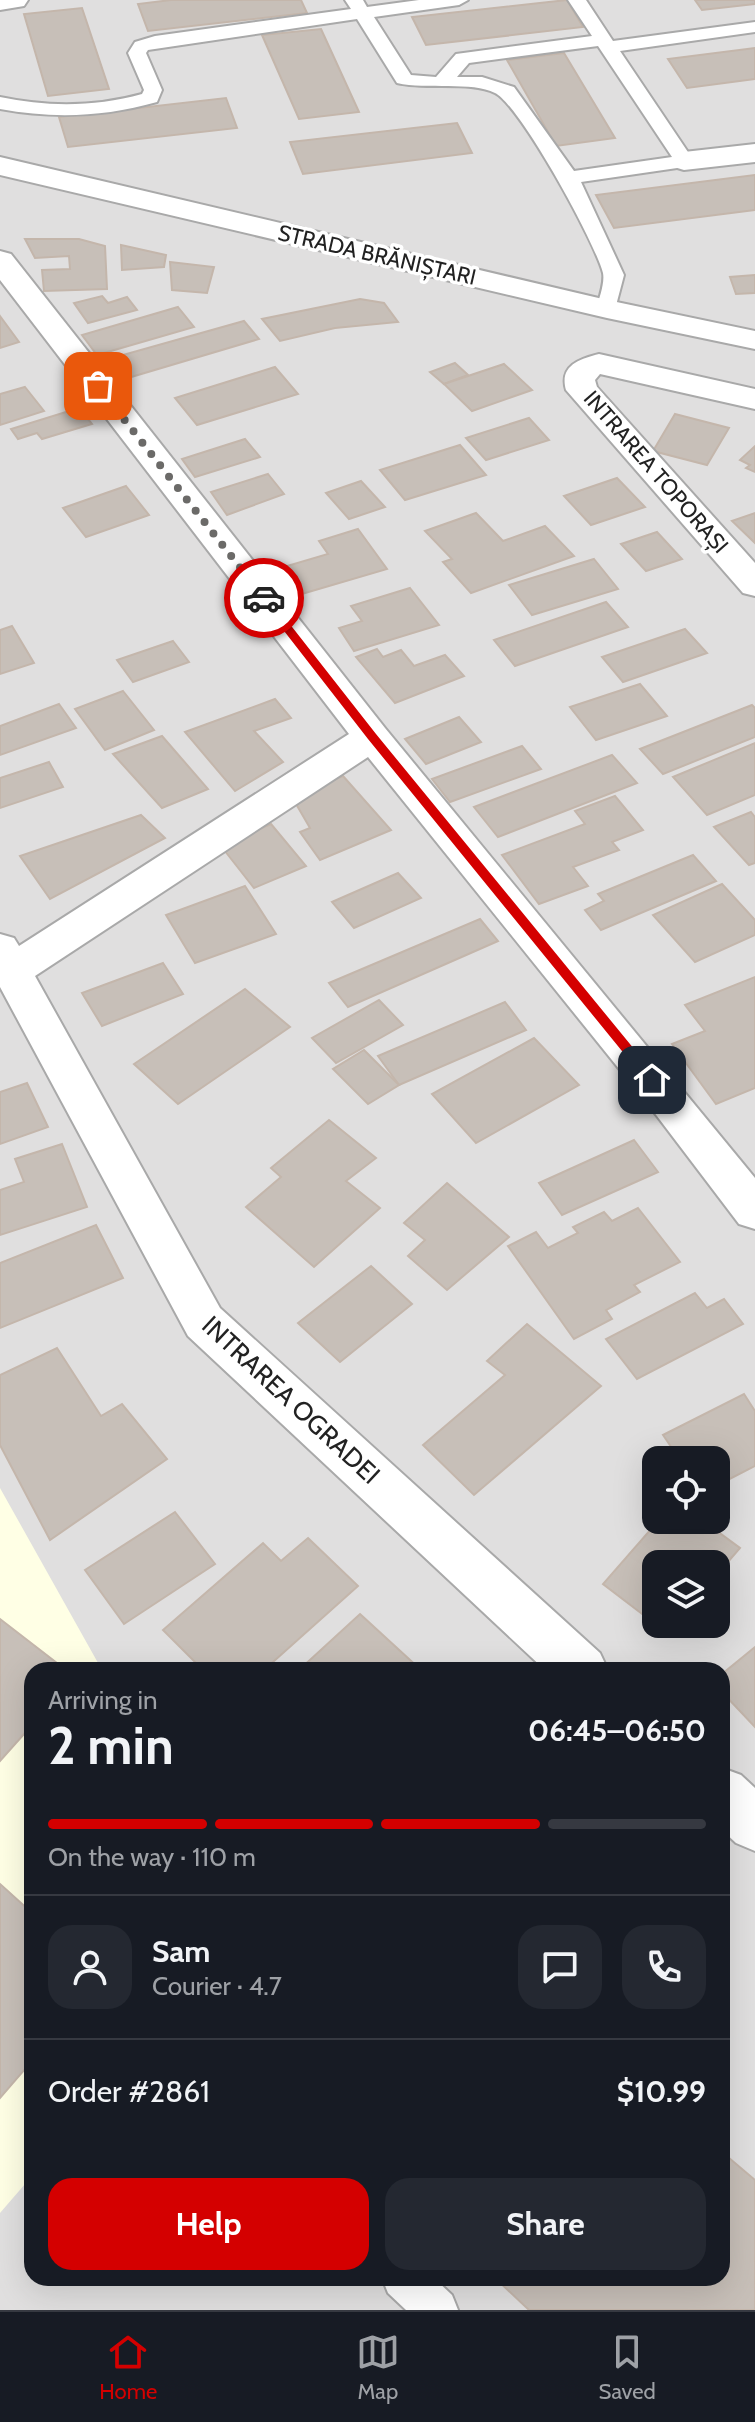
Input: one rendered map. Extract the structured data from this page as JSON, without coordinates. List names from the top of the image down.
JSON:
{
  "streets": {
    "street": ["STRADA BRĂNIȘTARI", "INTRAREA TOPORAȘI", "INTRAREA OGRADEI"]
  },
  "page": {
    "heading": ["2 min", "Arriving in", "06:45–06:50"],
    "panel": [
      "Sam",
      "Courier · 4.7",
      "Order #2861",
      "$10.99"
    ],
    "bar": "On the way · 110 m",
    "buttons": ["Help", "Share"],
    "tabs": ["Home", "Map", "Saved"]
  }
}
